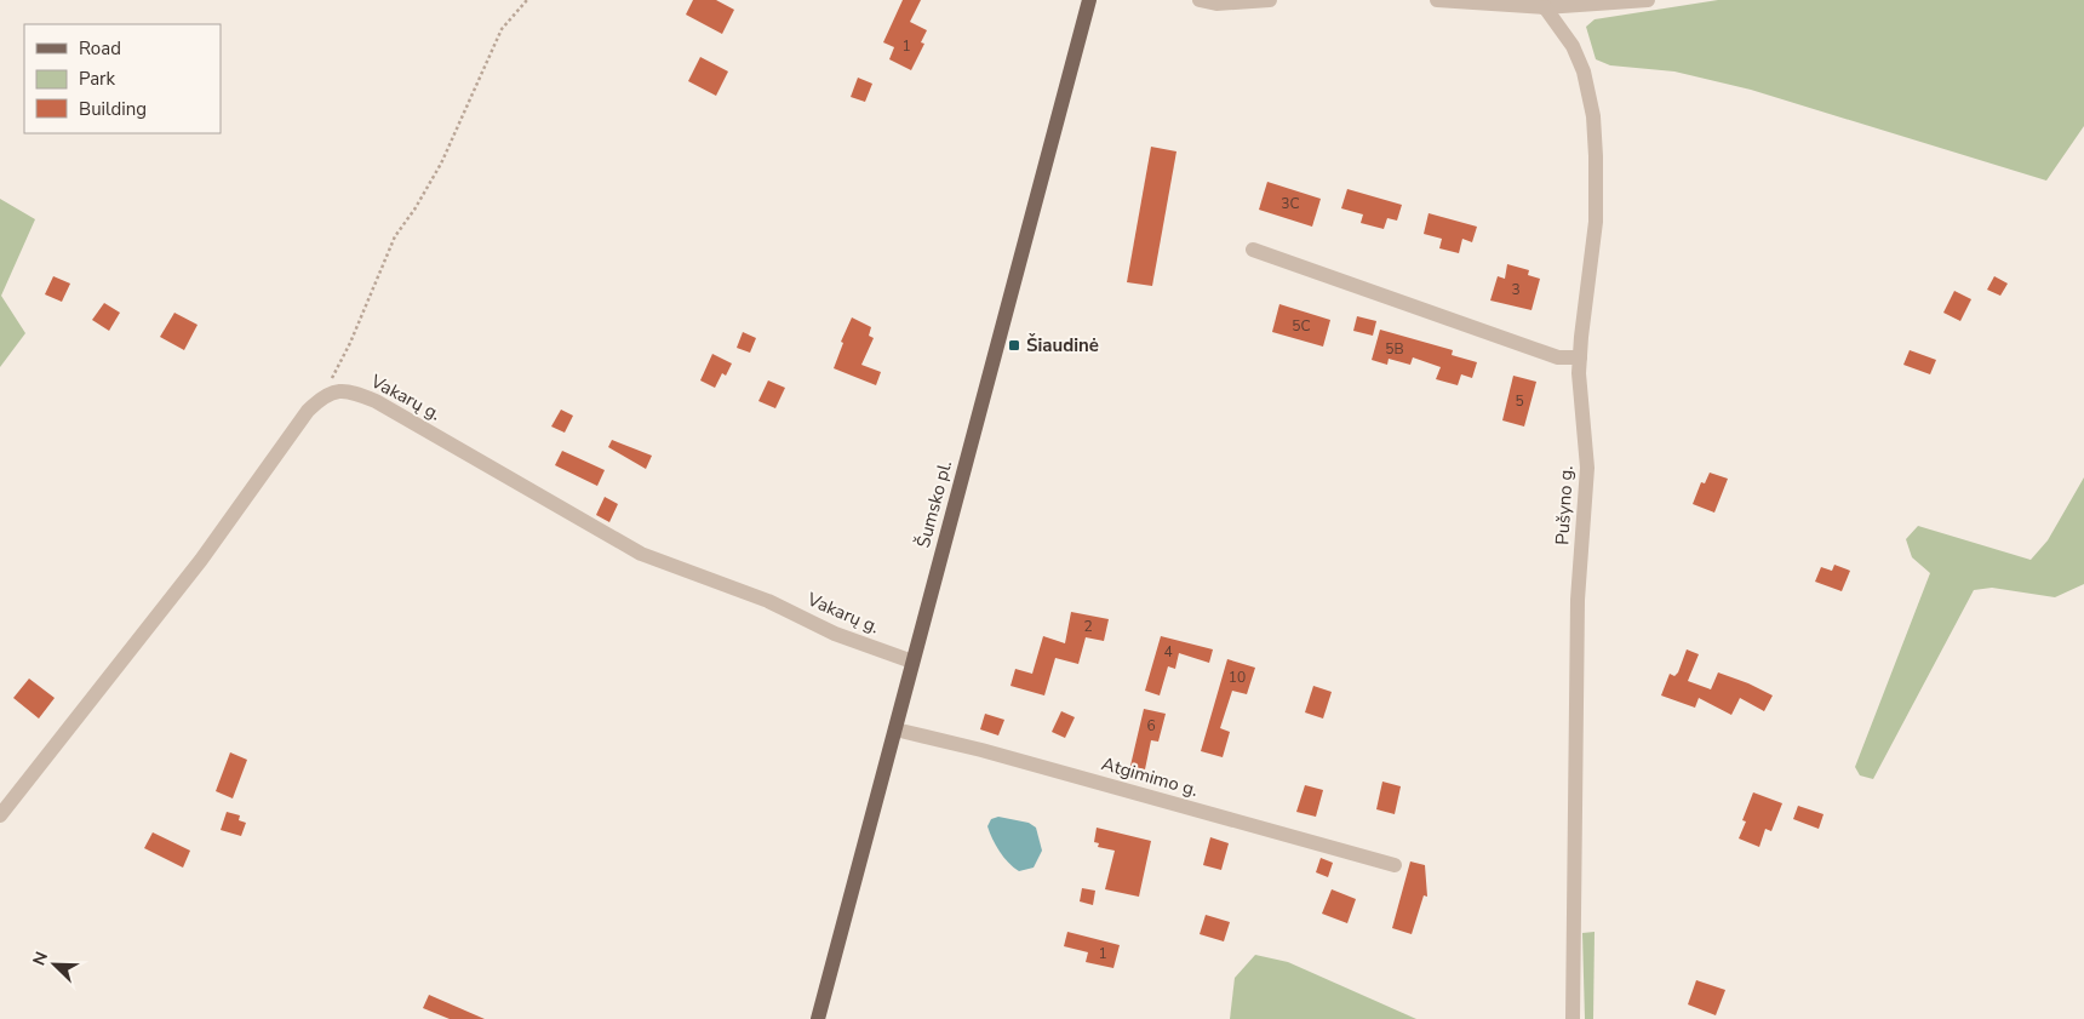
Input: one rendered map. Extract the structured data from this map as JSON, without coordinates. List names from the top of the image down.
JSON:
{
  "streets": {
    "main road": ["Šumsko pl."],
    "street": ["Vakarų g.", "Pušyno g.", "Atgimimo g."]
  },
  "crossings": [
    ["Vakarų g.", "Šumsko pl."],
    ["Šumsko pl.", "Atgimimo g."]
  ],
  "places": {
    "transit": ["Šiaudinė"]
  },
  "house_numbers": [
    "1",
    "3C",
    "3",
    "5C",
    "5B",
    "5",
    "2",
    "4",
    "10",
    "6",
    "1"
  ],
  "legend": ["Road", "Park", "Building"],
  "north": "top left"
}
